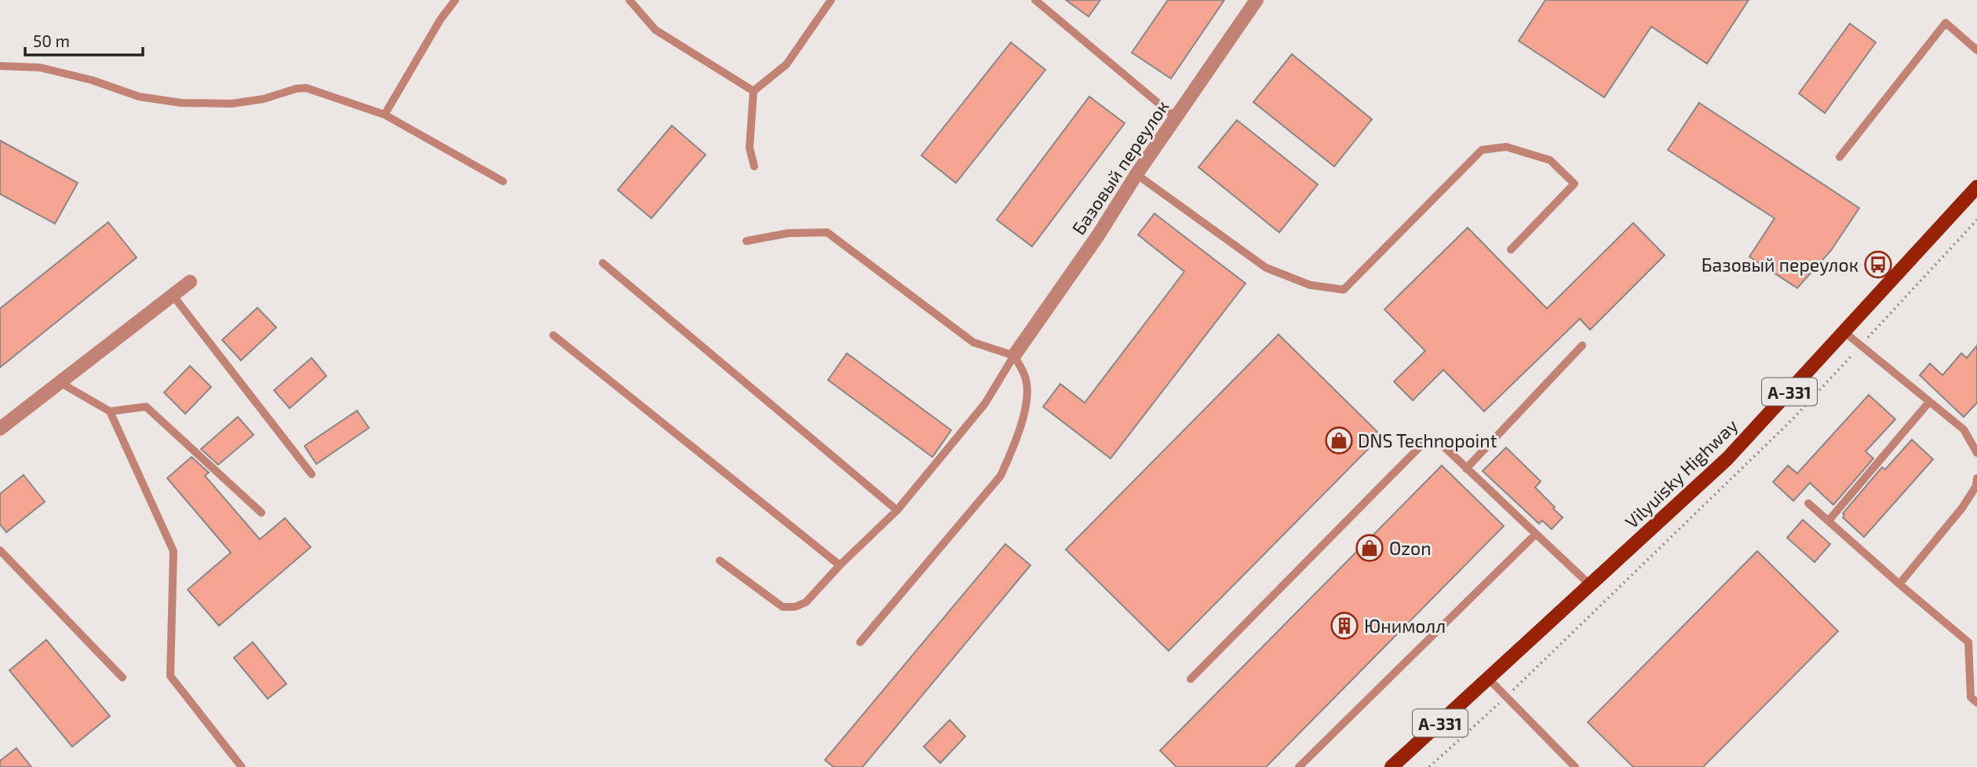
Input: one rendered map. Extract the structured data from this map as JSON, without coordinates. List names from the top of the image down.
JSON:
{
  "streets": {
    "main road": ["А-331", "Vilyuisky Highway"],
    "street": ["Базовый переулок"]
  },
  "places": {
    "bus stop": ["Базовый переулок"],
    "shop": ["DNS Technopoint", "Ozon"],
    "building": ["Юнимолл"]
  },
  "scale_bar": "50 m"
}
